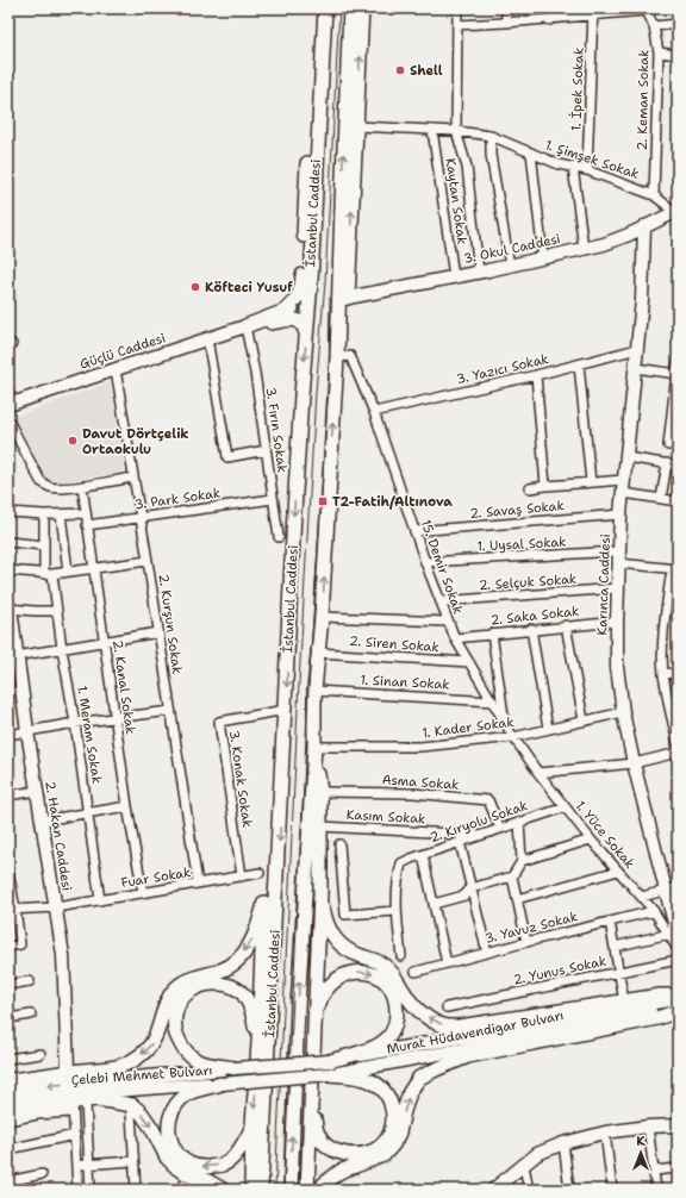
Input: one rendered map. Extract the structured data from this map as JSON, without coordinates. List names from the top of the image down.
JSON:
{
  "streets": {
    "highway": ["İstanbul Caddesi"],
    "main road": [
      "3. Okul Caddesi",
      "Güçlü Caddesi",
      "Karınca Caddesi",
      "2. Hakan Caddesi",
      "Murat Hüdavendigar Bulvarı",
      "Çelebi Mehmet Bulvarı"
    ],
    "street": [
      "1. İpek Sokak",
      "2. Keman Sokak",
      "1. Şimşek Sokak",
      "Kaytan Sokak",
      "3. Yazıcı Sokak",
      "3. Fırın Sokak",
      "3. Park Sokak",
      "2. Savaş Sokak",
      "1. Uysal Sokak",
      "15. Demir Sokak",
      "2. Selçuk Sokak",
      "2. Saka Sokak",
      "2. Kurşun Sokak",
      "2. Siren Sokak",
      "1. Sinan Sokak",
      "2. Kanal Sokak",
      "1. Kader Sokak",
      "1. Meram Sokak",
      "3. Konak Sokak",
      "Asma Sokak",
      "Kasım Sokak",
      "2. Kıryolu Sokak",
      "1. Yüce Sokak",
      "Fuar Sokak",
      "3. Yavuz Sokak",
      "2. Yunus Sokak"
    ]
  },
  "crossings": [
    ["1. İpek Sokak", "1. Şimşek Sokak"],
    ["2. Keman Sokak", "1. Şimşek Sokak"],
    ["1. Şimşek Sokak", "Kaytan Sokak"],
    ["1. Şimşek Sokak", "3. Okul Caddesi"],
    ["Kaytan Sokak", "3. Okul Caddesi"],
    ["İstanbul Caddesi", "3. Okul Caddesi"],
    ["İstanbul Caddesi", "15. Demir Sokak"],
    ["İstanbul Caddesi", "2. Siren Sokak"],
    ["İstanbul Caddesi", "1. Sinan Sokak"],
    ["İstanbul Caddesi", "1. Kader Sokak"],
    ["İstanbul Caddesi", "3. Konak Sokak"],
    ["3. Okul Caddesi", "Karınca Caddesi"],
    ["Güçlü Caddesi", "3. Fırın Sokak"],
    ["Güçlü Caddesi", "2. Kurşun Sokak"],
    ["3. Yazıcı Sokak", "15. Demir Sokak"],
    ["3. Yazıcı Sokak", "Karınca Caddesi"],
    ["3. Fırın Sokak", "3. Park Sokak"],
    ["3. Park Sokak", "2. Kurşun Sokak"],
    ["3. Park Sokak", "2. Kanal Sokak"],
    ["2. Savaş Sokak", "15. Demir Sokak"],
    ["2. Savaş Sokak", "Karınca Caddesi"],
    ["1. Uysal Sokak", "15. Demir Sokak"],
    ["1. Uysal Sokak", "Karınca Caddesi"],
    ["15. Demir Sokak", "2. Selçuk Sokak"],
    ["15. Demir Sokak", "2. Saka Sokak"],
    ["15. Demir Sokak", "2. Siren Sokak"],
    ["15. Demir Sokak", "1. Sinan Sokak"],
    ["15. Demir Sokak", "1. Kader Sokak"],
    ["15. Demir Sokak", "1. Yüce Sokak"],
    ["2. Selçuk Sokak", "Karınca Caddesi"],
    ["Karınca Caddesi", "2. Saka Sokak"],
    ["Karınca Caddesi", "1. Kader Sokak"],
    ["Karınca Caddesi", "1. Yüce Sokak"],
    ["2. Kurşun Sokak", "Fuar Sokak"],
    ["2. Kanal Sokak", "Fuar Sokak"],
    ["1. Kader Sokak", "1. Yüce Sokak"],
    ["1. Meram Sokak", "Fuar Sokak"],
    ["3. Konak Sokak", "Fuar Sokak"],
    ["Asma Sokak", "2. Kıryolu Sokak"],
    ["Kasım Sokak", "2. Kıryolu Sokak"],
    ["2. Kıryolu Sokak", "1. Yüce Sokak"],
    ["1. Yüce Sokak", "3. Yavuz Sokak"],
    ["2. Hakan Caddesi", "Fuar Sokak"],
    ["Murat Hüdavendigar Bulvarı", "Çelebi Mehmet Bulvarı"]
  ],
  "places": {
    "other": ["Shell", "Köfteci Yusuf", "Davut Dörtçelik Ortaokulu"],
    "transit": ["T2-Fatih/Altınova"]
  },
  "north": "top"
}
